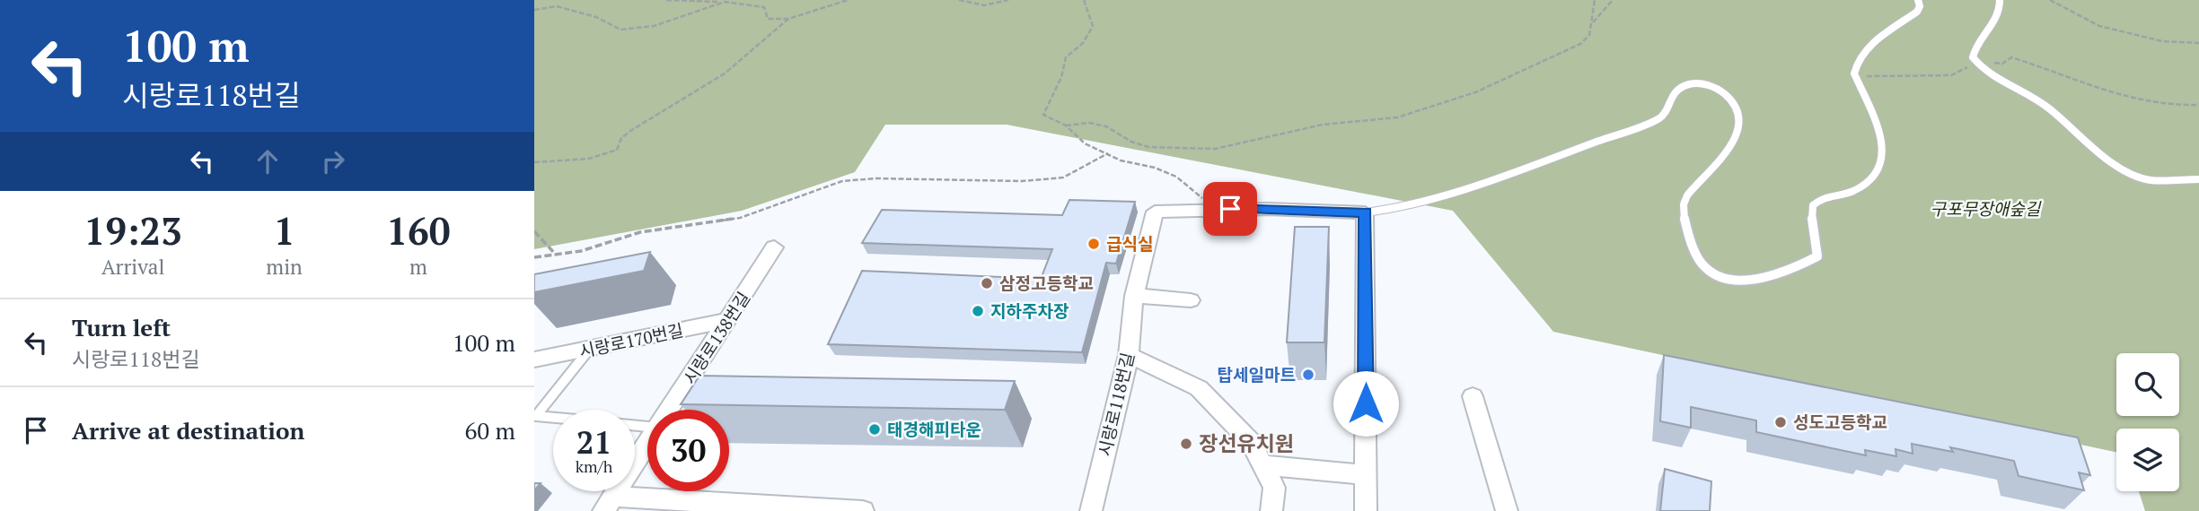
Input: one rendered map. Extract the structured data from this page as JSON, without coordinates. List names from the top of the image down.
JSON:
{
  "streets": {
    "street": ["시랑로138번길", "시랑로170번길", "시랑로118번길"]
  },
  "crossings": [
    ["시랑로138번길", "시랑로170번길"]
  ],
  "parks": ["구포무장애숲길"],
  "places": [
    "급식실",
    "삼정고등학교",
    "지하주차장",
    "탑세일마트",
    "성도고등학교",
    "태경해피타운",
    "장선유치원"
  ],
  "page": {
    "turn": ["100 m", "시랑로118번길"],
    "eta": [
      "19:23",
      "Arrival",
      "1",
      "min",
      "160",
      "m"
    ],
    "list": [
      {
        "name": "Turn left",
        "note": "시랑로118번길",
        "value": "100 m"
      },
      {
        "name": "Arrive at destination",
        "value": "60 m"
      }
    ],
    "speed": "21 km/h",
    "limit": "30"
  }
}
